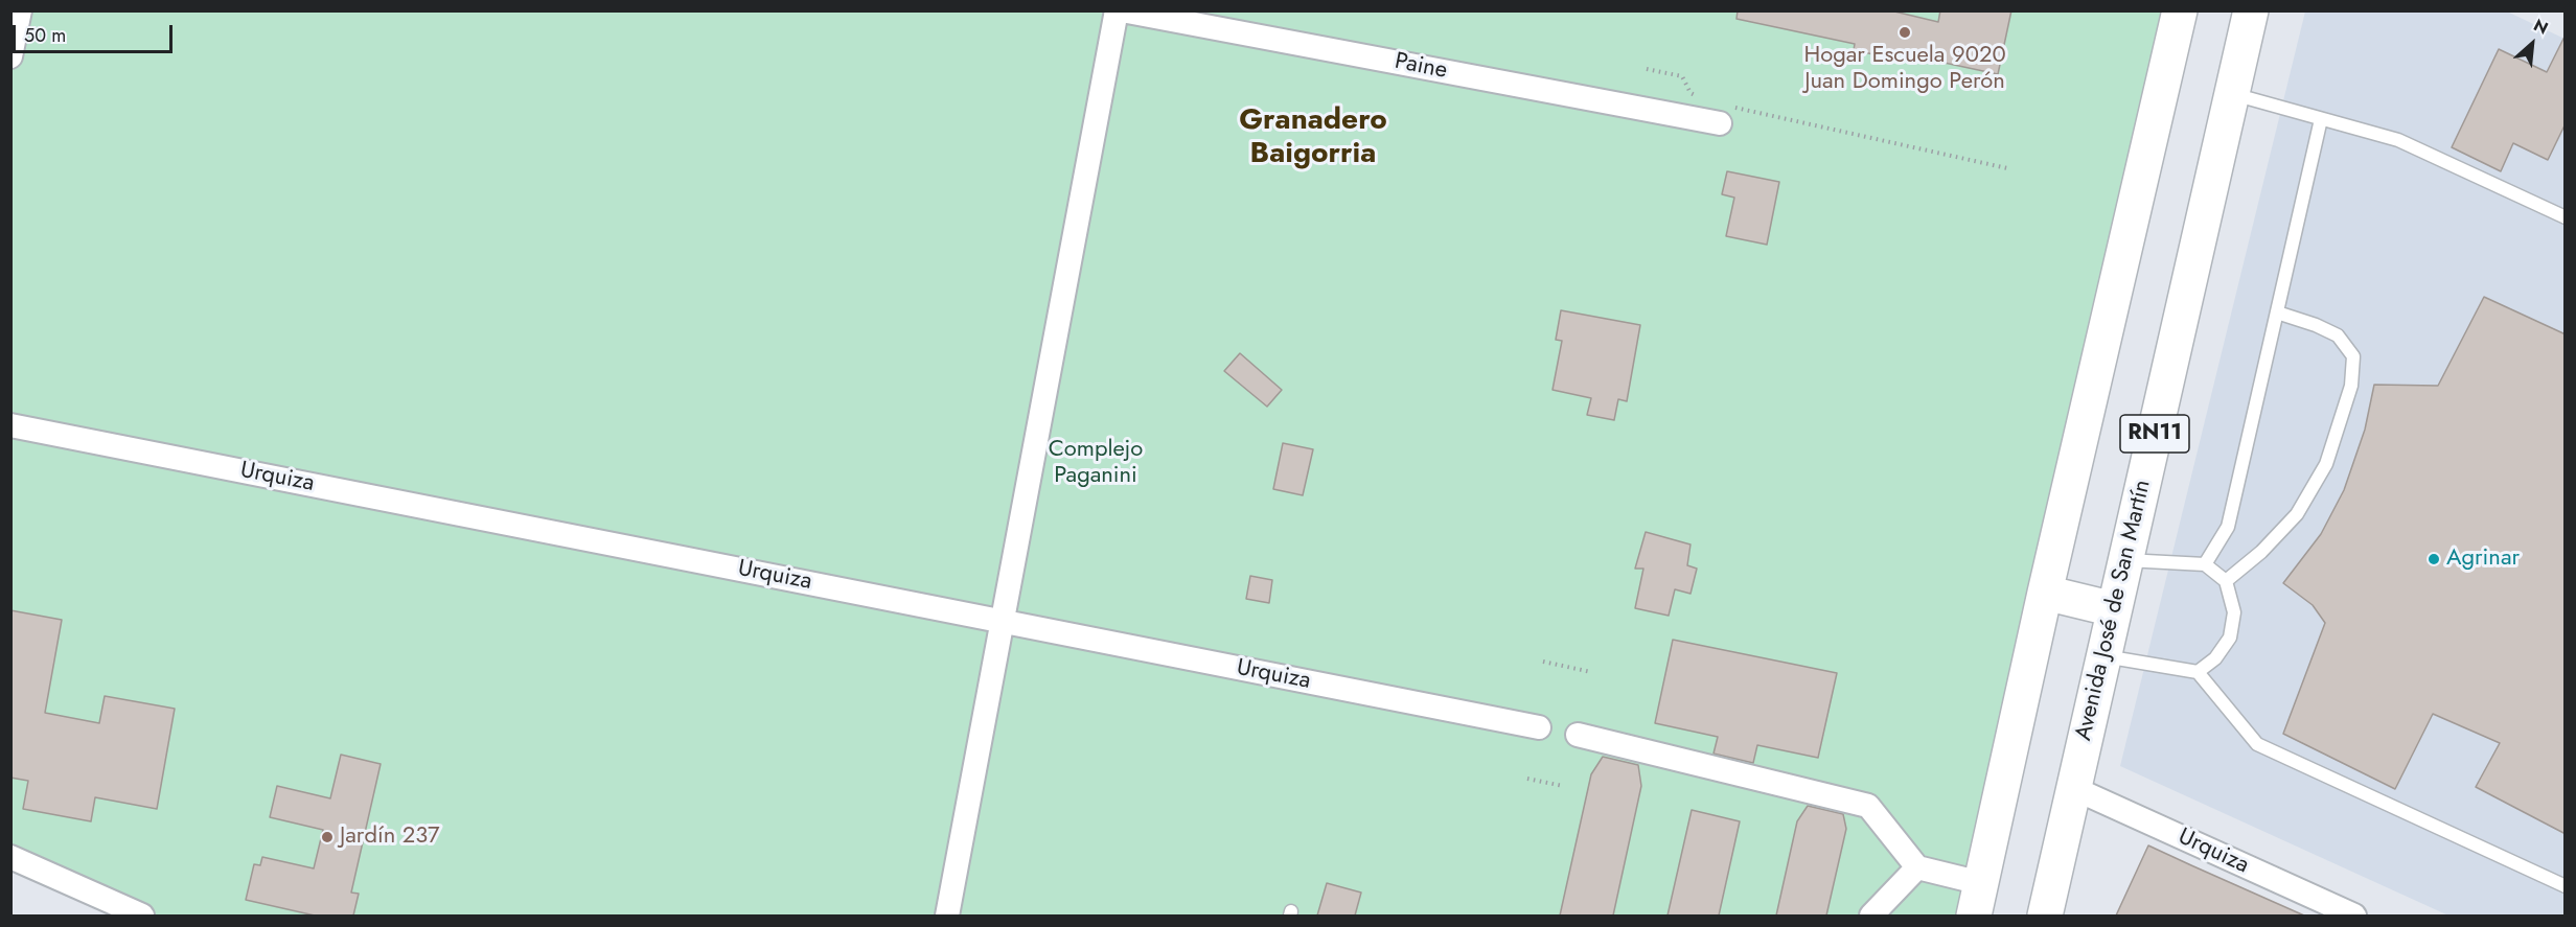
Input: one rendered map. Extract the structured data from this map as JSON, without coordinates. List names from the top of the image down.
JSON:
{
  "streets": {
    "main road": ["RN11", "Avenida José de San Martín"],
    "street": ["Paine", "Urquiza"]
  },
  "crossings": [
    ["Urquiza", "Avenida José de San Martín"]
  ],
  "districts": ["Granadero Baigorria"],
  "parks": ["Complejo Paganini"],
  "places": ["Hogar Escuela 9020 Juan Domingo Perón", "Agrinar", "Jardín 237"],
  "scale_bar": "50 m",
  "north": "top right"
}
